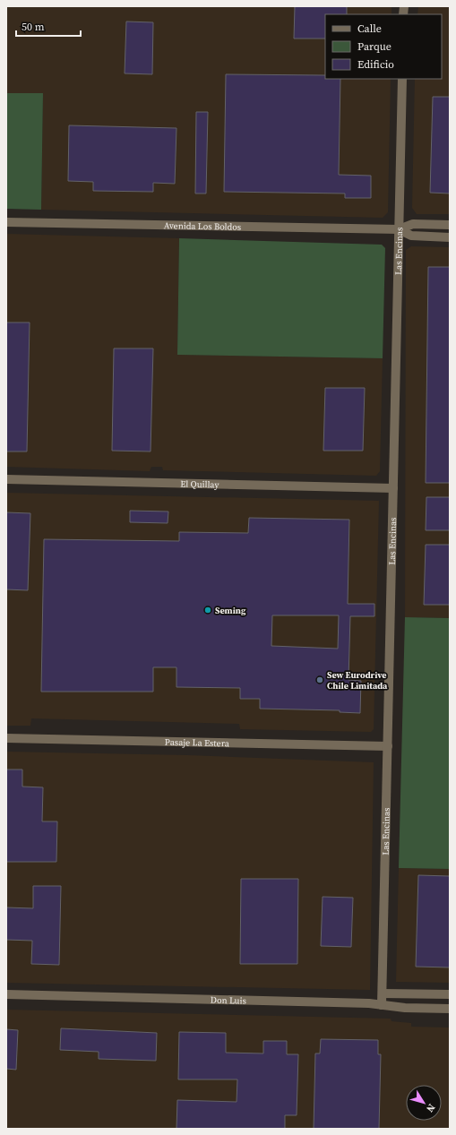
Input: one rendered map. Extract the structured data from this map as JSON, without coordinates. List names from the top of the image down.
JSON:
{
  "streets": {
    "street": [
      "Avenida Los Boldos",
      "Las Encinas",
      "El Quillay",
      "Pasaje La Estera",
      "Don Luis"
    ]
  },
  "crossings": [
    ["Avenida Los Boldos", "Las Encinas"],
    ["Las Encinas", "El Quillay"],
    ["Las Encinas", "Pasaje La Estera"],
    ["Las Encinas", "Don Luis"]
  ],
  "places": ["Seming", "Sew Eurodrive Chile Limitada"],
  "legend": ["Calle", "Parque", "Edificio"],
  "scale_bar": "50 m",
  "north": "bottom right"
}
